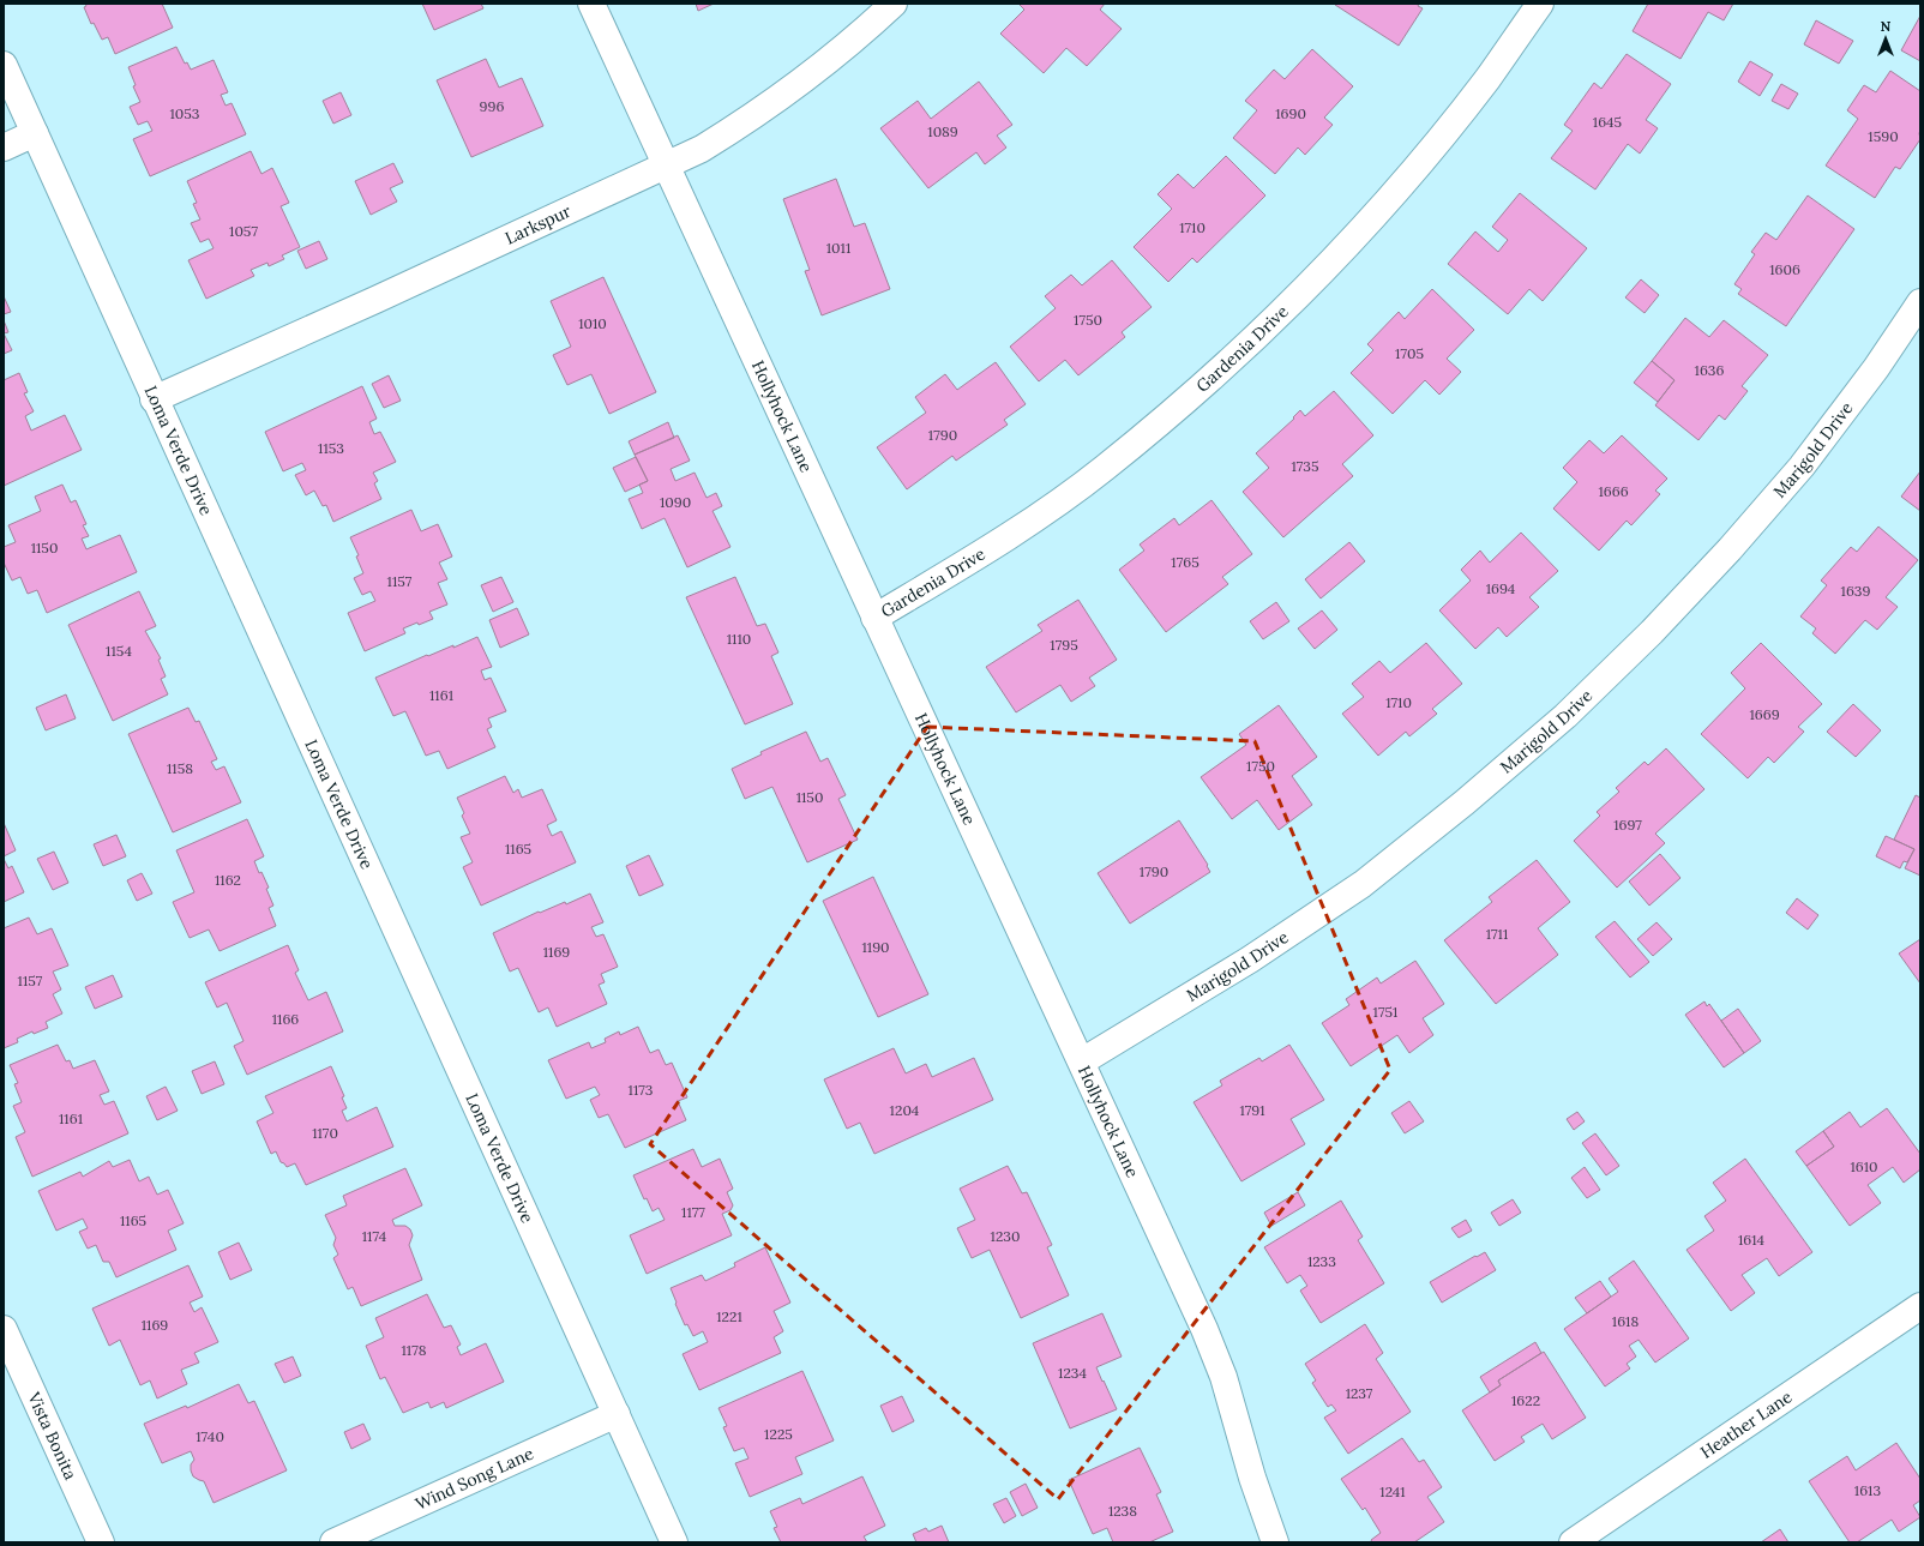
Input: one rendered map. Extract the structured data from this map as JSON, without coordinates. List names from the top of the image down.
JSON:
{
  "streets": {
    "street": [
      "Larkspur",
      "Gardenia Drive",
      "Hollyhock Lane",
      "Loma Verde Drive",
      "Marigold Drive",
      "Heather Lane",
      "Vista Bonita",
      "Wind Song Lane"
    ]
  },
  "crossings": [
    ["Larkspur", "Hollyhock Lane"],
    ["Larkspur", "Loma Verde Drive"],
    ["Gardenia Drive", "Hollyhock Lane"],
    ["Hollyhock Lane", "Marigold Drive"],
    ["Loma Verde Drive", "Wind Song Lane"]
  ],
  "house_numbers": [
    "996",
    "1053",
    "1690",
    "1645",
    "1089",
    "1590",
    "1710",
    "1057",
    "1011",
    "1606",
    "1750",
    "1010",
    "1705",
    "1636",
    "1790",
    "1153",
    "1735",
    "1666",
    "1090",
    "1150",
    "1765",
    "1157",
    "1694",
    "1639",
    "1110",
    "1795",
    "1154",
    "1161",
    "1710",
    "1669",
    "1750",
    "1158",
    "1150",
    "1697",
    "1165",
    "1790",
    "1162",
    "1711",
    "1190",
    "1169",
    "1157",
    "1751",
    "1166",
    "1173",
    "1204",
    "1791",
    "1161",
    "1170",
    "1610",
    "1177",
    "1165",
    "1174",
    "1230",
    "1614",
    "1233",
    "1221",
    "1618",
    "1169",
    "1178",
    "1234",
    "1237",
    "1622",
    "1225",
    "1740",
    "1613",
    "1241",
    "1238"
  ],
  "north": "top"
}
